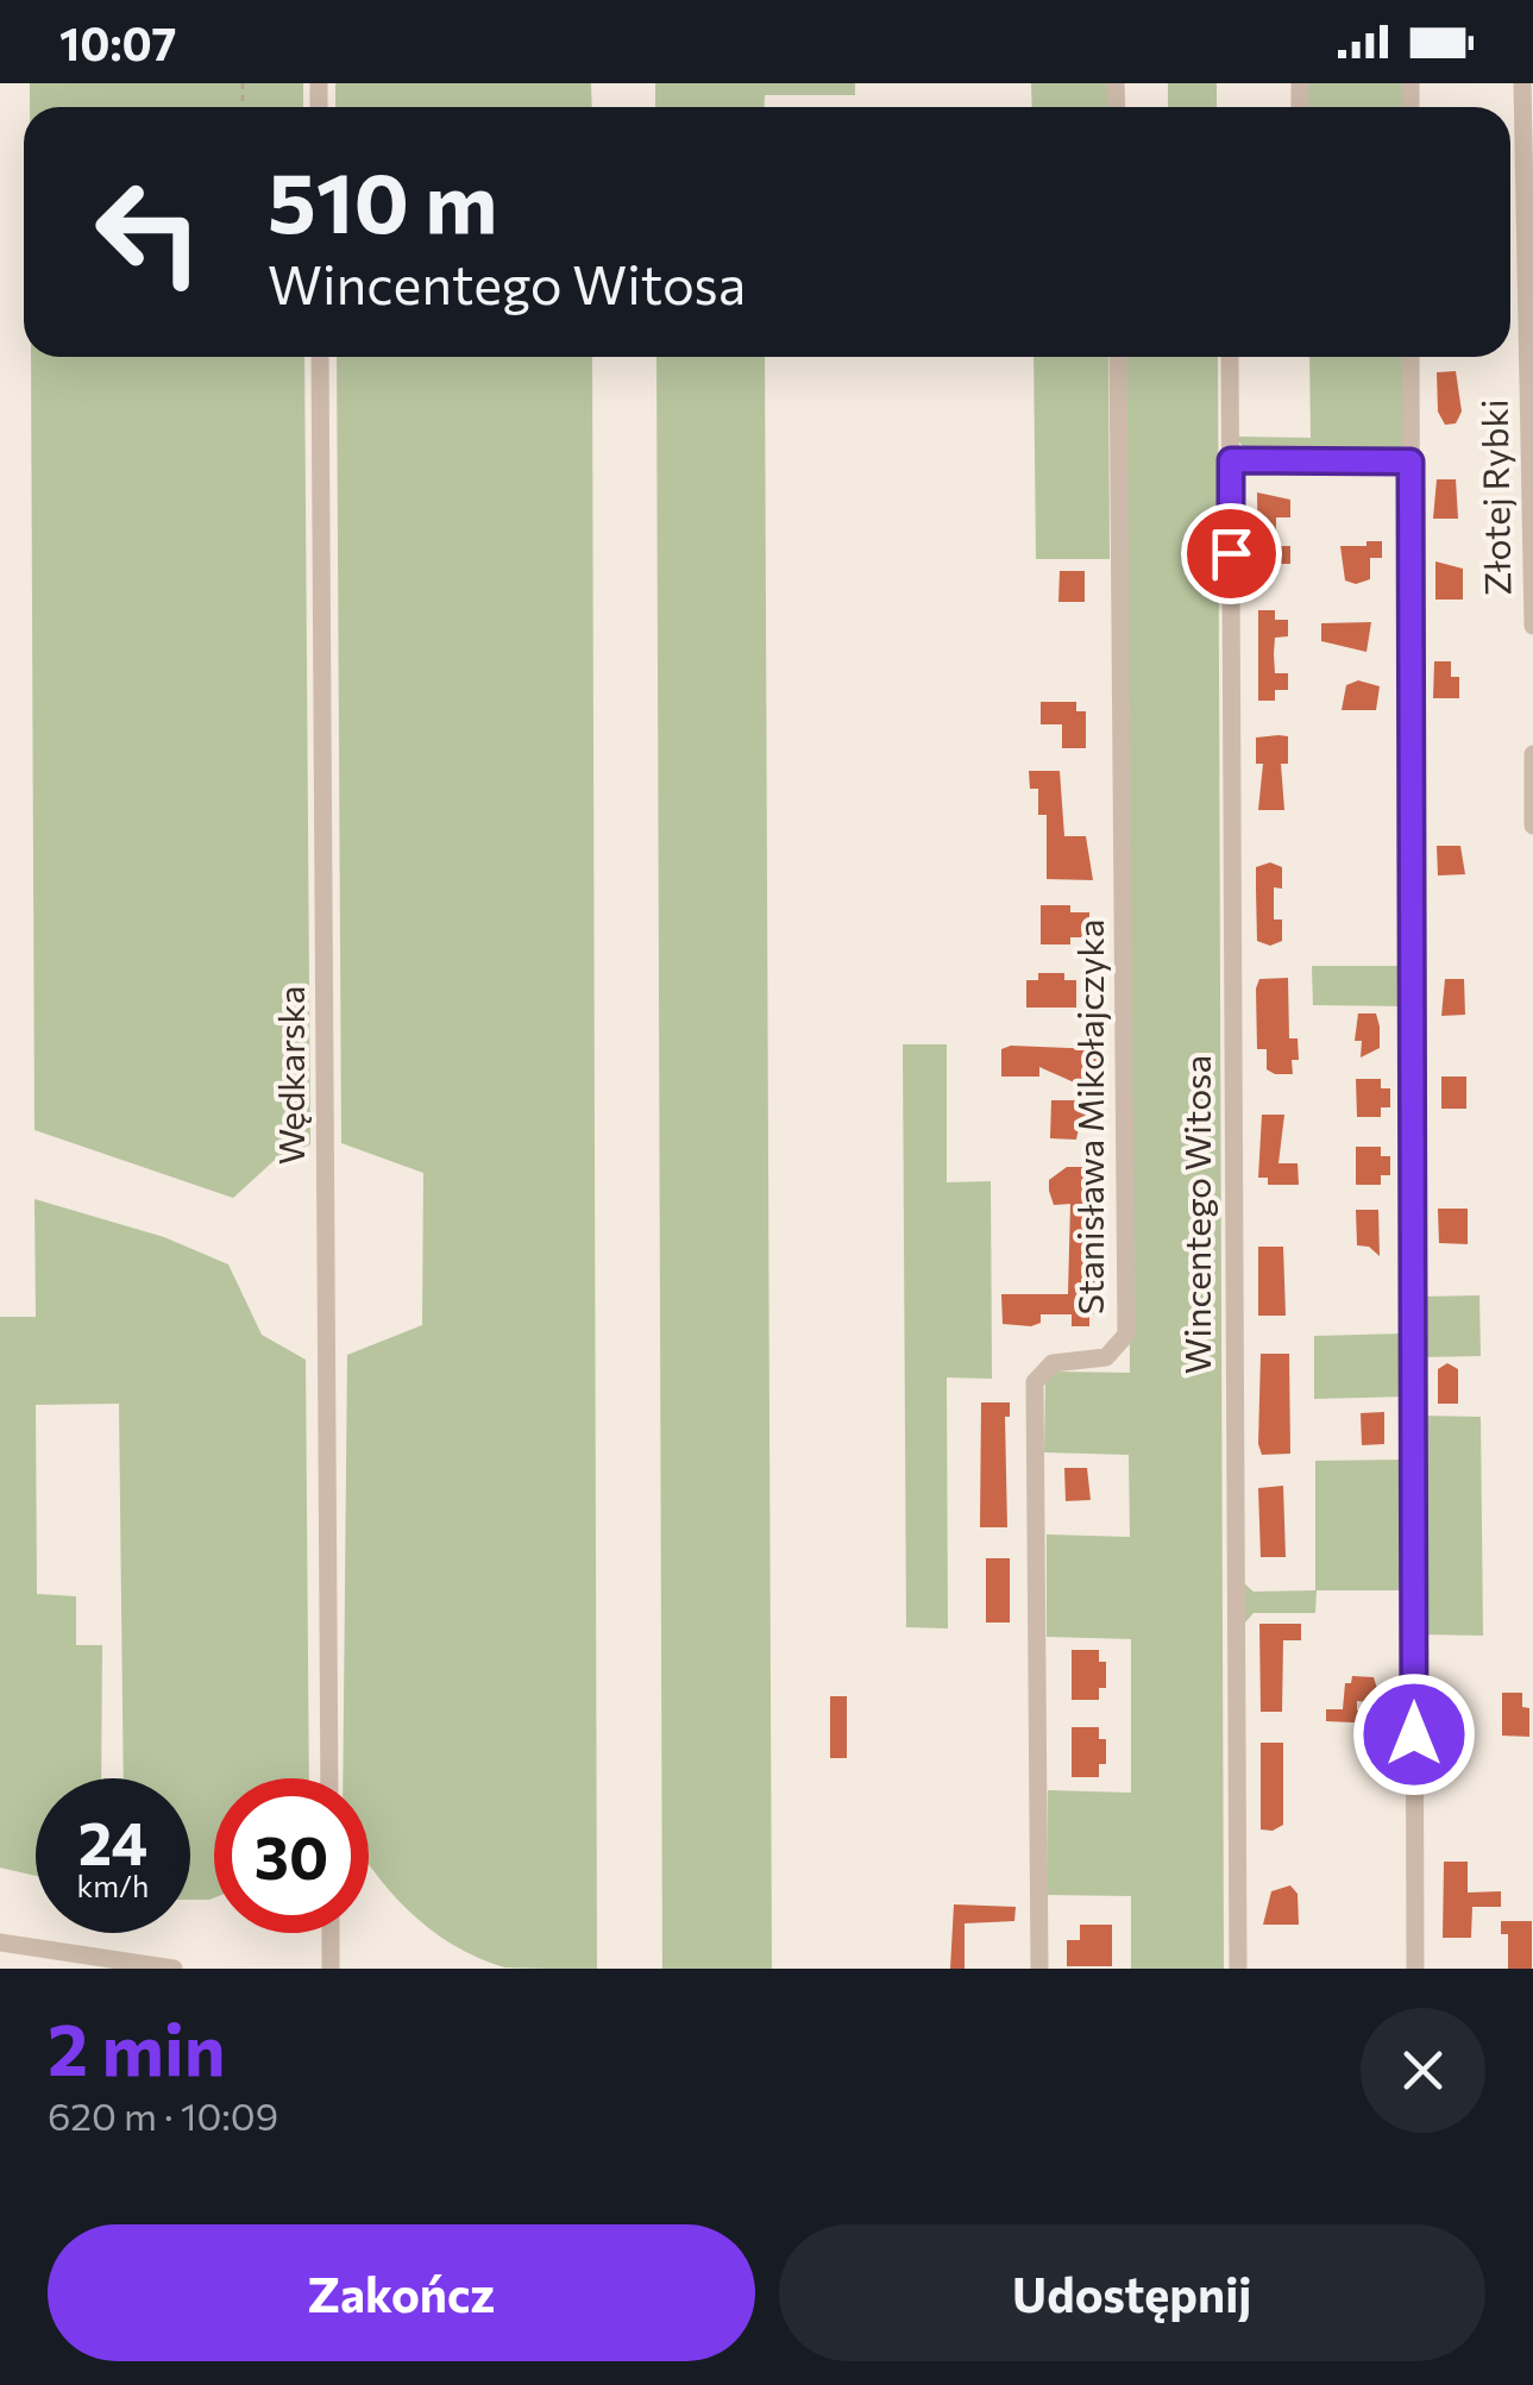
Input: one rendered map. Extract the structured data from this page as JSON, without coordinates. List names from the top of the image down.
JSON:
{
  "streets": {
    "street": [
      "Złotej Rybki",
      "Wędkarska",
      "Stanisława Mikołajczyka",
      "Wincentego Witosa"
    ]
  },
  "page": {
    "status": "10:07",
    "turn": ["510 m", "Wincentego Witosa"],
    "speed": "24 km/h",
    "limit": "30",
    "heading": ["2 min", "620 m · 10:09"],
    "buttons": ["Zakończ", "Udostępnij"]
  }
}
